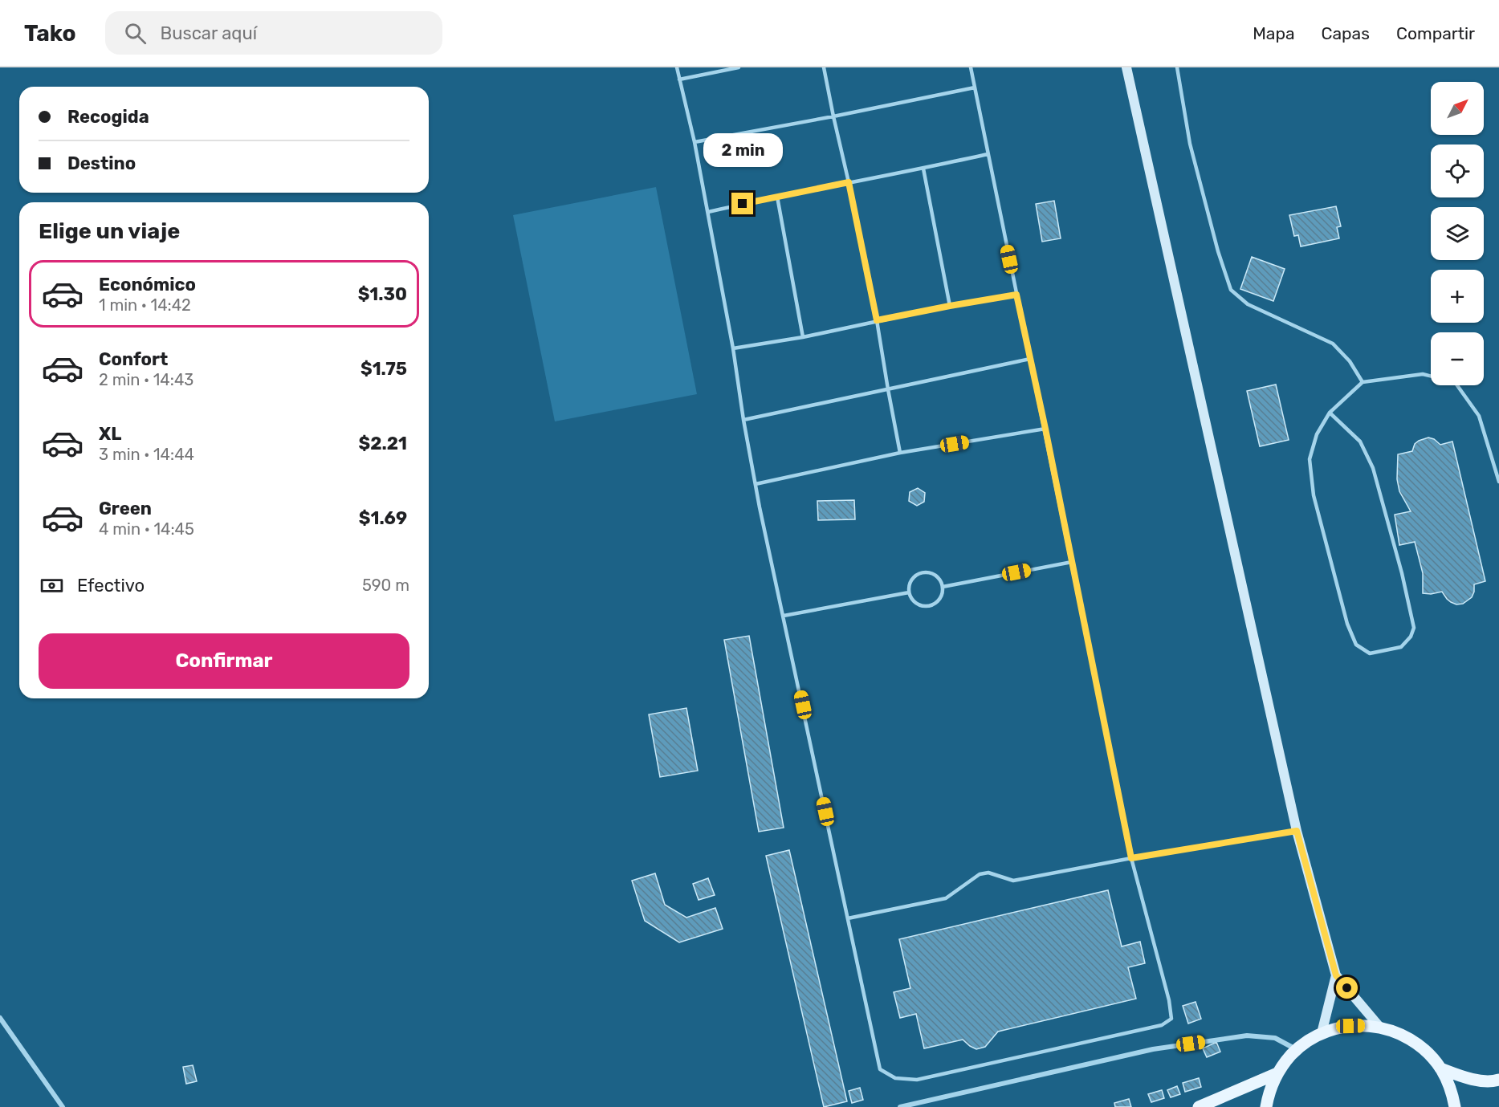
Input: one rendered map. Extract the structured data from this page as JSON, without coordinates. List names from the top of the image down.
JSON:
{
  "north": "top right",
  "page": {
    "header": "Tako",
    "search": "Buscar aquí",
    "nav": ["Mapa", "Capas", "Compartir"],
    "map_buttons": ["+", "−"],
    "banner": ["Recogida", "Destino"],
    "bubble": "2 min",
    "heading": "Elige un viaje",
    "list": [
      {
        "name": "Económico",
        "note": "1 min · 14:42",
        "value": "$1.30"
      },
      {
        "name": "Confort",
        "note": "2 min · 14:43",
        "value": "$1.75"
      },
      {
        "name": "XL",
        "note": "3 min · 14:44",
        "value": "$2.21"
      },
      {
        "name": "Green",
        "note": "4 min · 14:45",
        "value": "$1.69"
      }
    ],
    "pay": ["Efectivo", "590 m"],
    "buttons": "Confirmar"
  }
}
